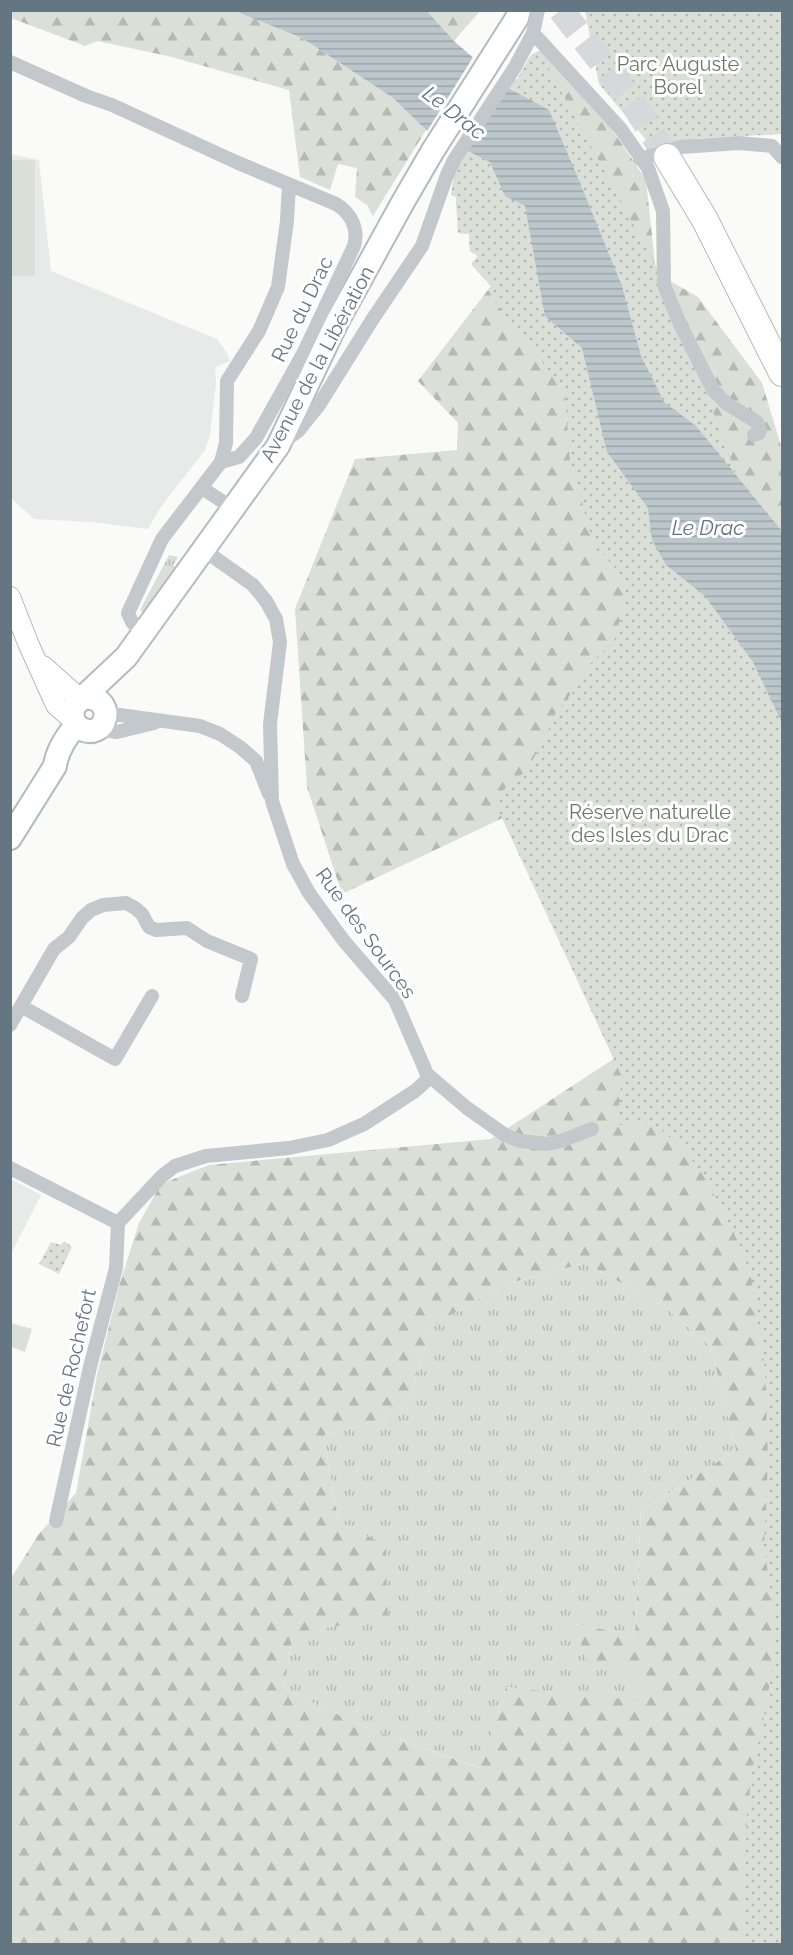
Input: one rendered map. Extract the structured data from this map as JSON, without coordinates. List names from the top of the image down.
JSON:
{
  "streets": {
    "main road": ["Avenue de la Libération"],
    "street": ["Rue du Drac", "Rue des Sources", "Rue de Rochefort"]
  },
  "crossings": [
    ["Rue du Drac", "Avenue de la Libération"],
    ["Avenue de la Libération", "Rue des Sources"]
  ],
  "water": ["Le Drac"],
  "parks": ["Parc Auguste Borel", "Réserve naturelle des Isles du Drac"]
}
